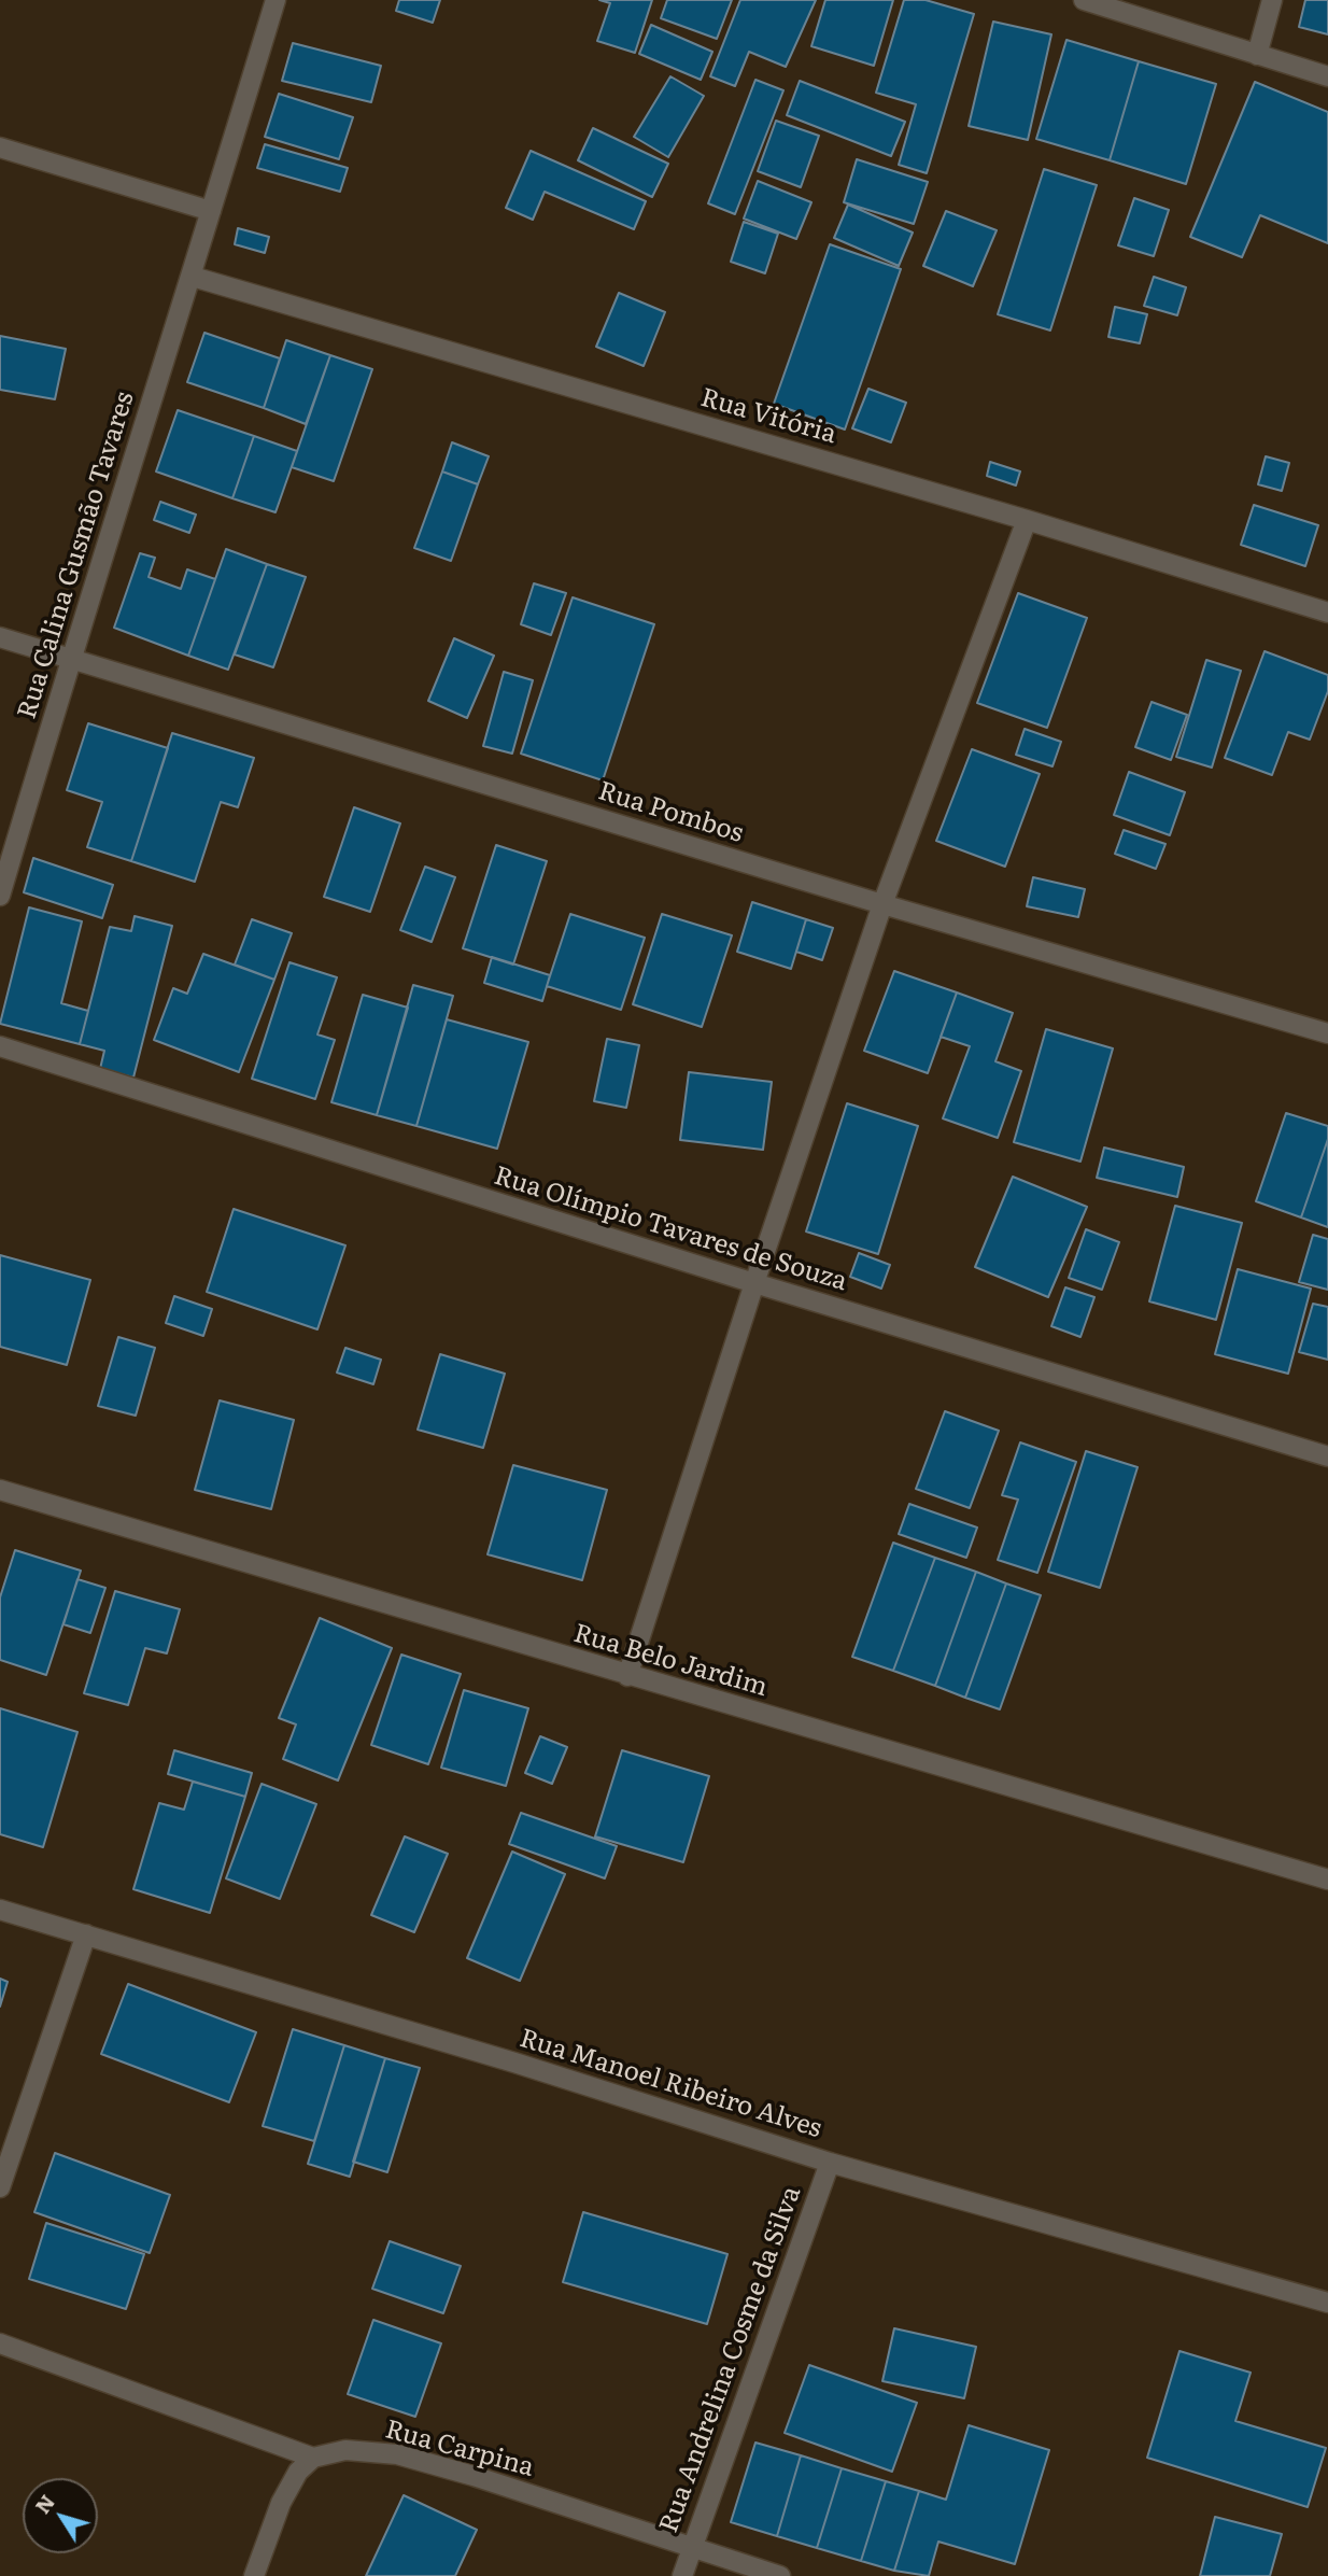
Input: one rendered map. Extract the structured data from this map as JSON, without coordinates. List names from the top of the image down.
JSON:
{
  "streets": {
    "street": [
      "Rua Vitória",
      "Rua Calina Gusmão Tavares",
      "Rua Pombos",
      "Rua Olímpio Tavares de Souza",
      "Rua Belo Jardim",
      "Rua Manoel Ribeiro Alves",
      "Rua Andrelina Cosme da Silva",
      "Rua Carpina"
    ]
  },
  "crossings": [
    ["Rua Vitória", "Rua Calina Gusmão Tavares"],
    ["Rua Calina Gusmão Tavares", "Rua Pombos"],
    ["Rua Manoel Ribeiro Alves", "Rua Andrelina Cosme da Silva"],
    ["Rua Andrelina Cosme da Silva", "Rua Carpina"]
  ],
  "north": "top left"
}
